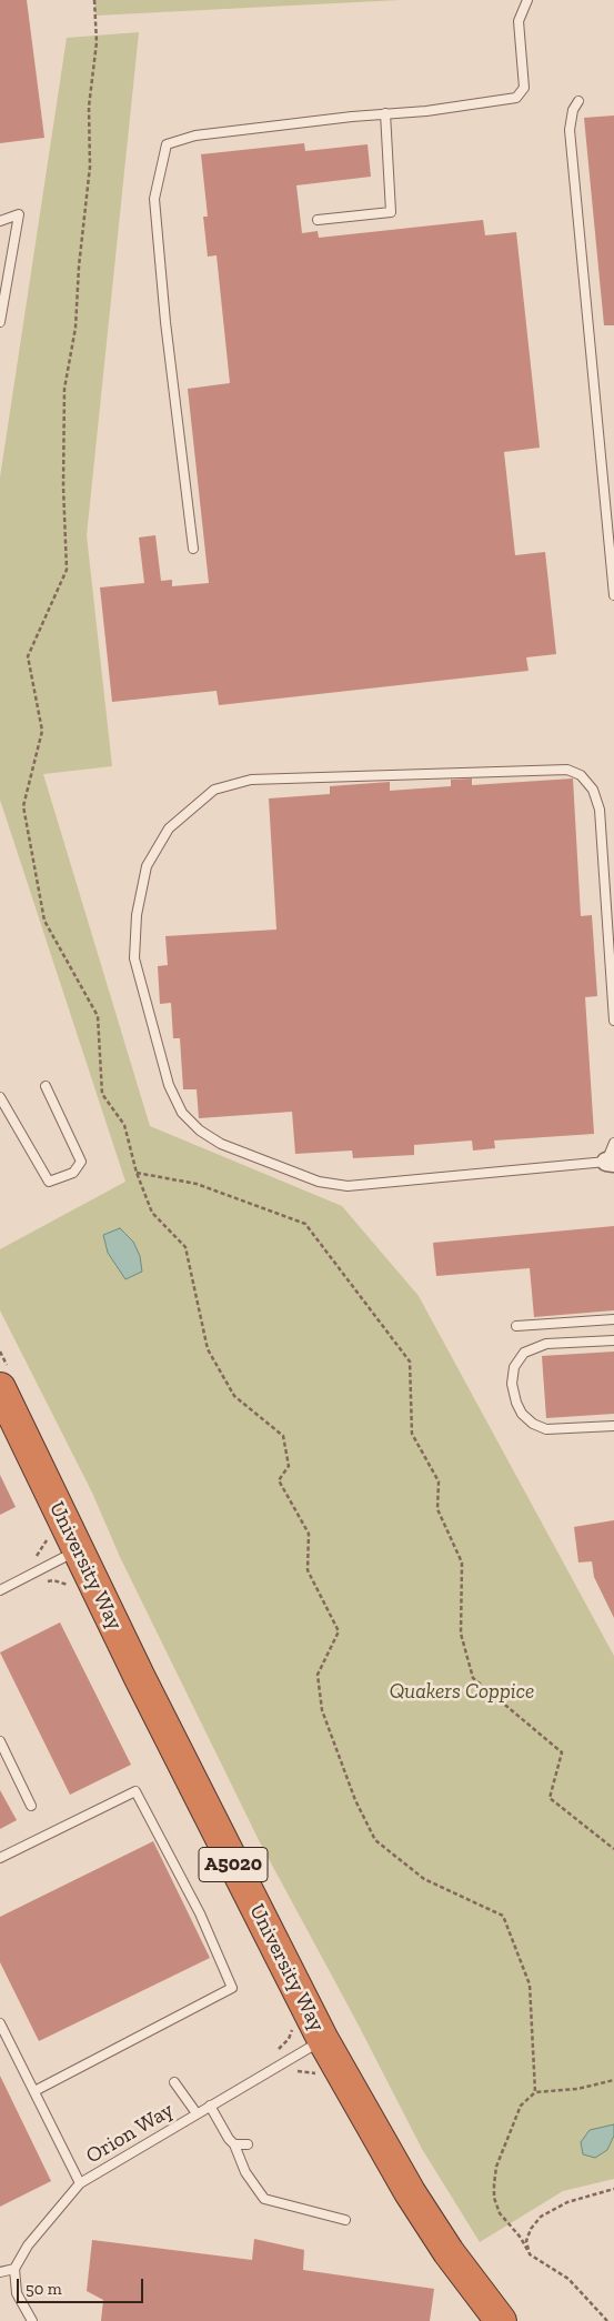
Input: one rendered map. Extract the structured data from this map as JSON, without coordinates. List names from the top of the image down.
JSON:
{
  "streets": {
    "highway": ["University Way", "A5020"],
    "lane": ["Orion Way"]
  },
  "crossings": [
    ["University Way", "Orion Way"]
  ],
  "parks": ["Quakers Coppice"],
  "scale_bar": "50 m"
}
